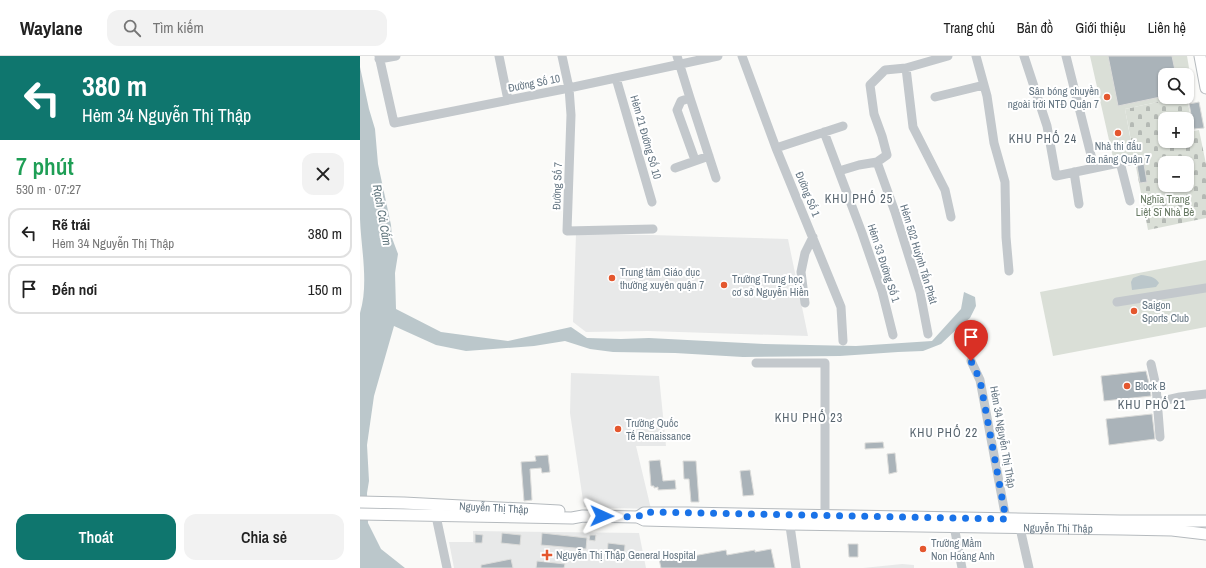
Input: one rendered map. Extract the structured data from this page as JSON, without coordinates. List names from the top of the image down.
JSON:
{
  "streets": {
    "main road": ["Nguyễn Thị Thập"],
    "street": [
      "Đường Số 10",
      "Hẻm 21 Đường Số 10",
      "Đường Số 7",
      "Đường Số 1",
      "Hẻm 502 Huỳnh Tấn Phát",
      "Hẻm 33 Đường Số 1",
      "Hẻm 34 Nguyễn Thị Thập"
    ]
  },
  "crossings": [
    ["Đường Số 10", "Hẻm 21 Đường Số 10"],
    ["Đường Số 10", "Đường Số 7"],
    ["Hẻm 34 Nguyễn Thị Thập", "Nguyễn Thị Thập"]
  ],
  "districts": [
    "KHU PHỐ 24",
    "KHU PHỐ 25",
    "KHU PHỐ 21",
    "KHU PHỐ 23",
    "KHU PHỐ 22"
  ],
  "water": ["Rạch Cả Cấm"],
  "parks": ["Nghĩa Trang Liệt Sĩ Nhà Bè"],
  "places": {
    "other": [
      "Sân bóng chuyền ngoài trời NTĐ Quận 7",
      "Nhà thi đấu đa năng Quận 7",
      "Trung tâm Giáo dục thường xuyên quận 7",
      "Trường Trung học cơ sở Nguyễn Hiền",
      "Saigon Sports Club",
      "Block B",
      "Trường Quốc Tế Renaissance",
      "Trường Mầm Non Hoàng Anh"
    ],
    "health": ["Nguyễn Thị Thập General Hospital"]
  },
  "page": {
    "header": "Waylane",
    "search": "Tìm kiếm",
    "nav": [
      "Trang chủ",
      "Bản đồ",
      "Giới thiệu",
      "Liên hệ"
    ],
    "turn": ["380 m", "Hẻm 34 Nguyễn Thị Thập"],
    "map_buttons": ["+", "−"],
    "heading": ["7 phút", "530 m · 07:27"],
    "list": [
      {
        "name": "Rẽ trái",
        "note": "Hẻm 34 Nguyễn Thị Thập",
        "value": "380 m"
      },
      {
        "name": "Đến nơi",
        "value": "150 m"
      }
    ],
    "buttons": ["Thoát", "Chia sẻ"]
  }
}
